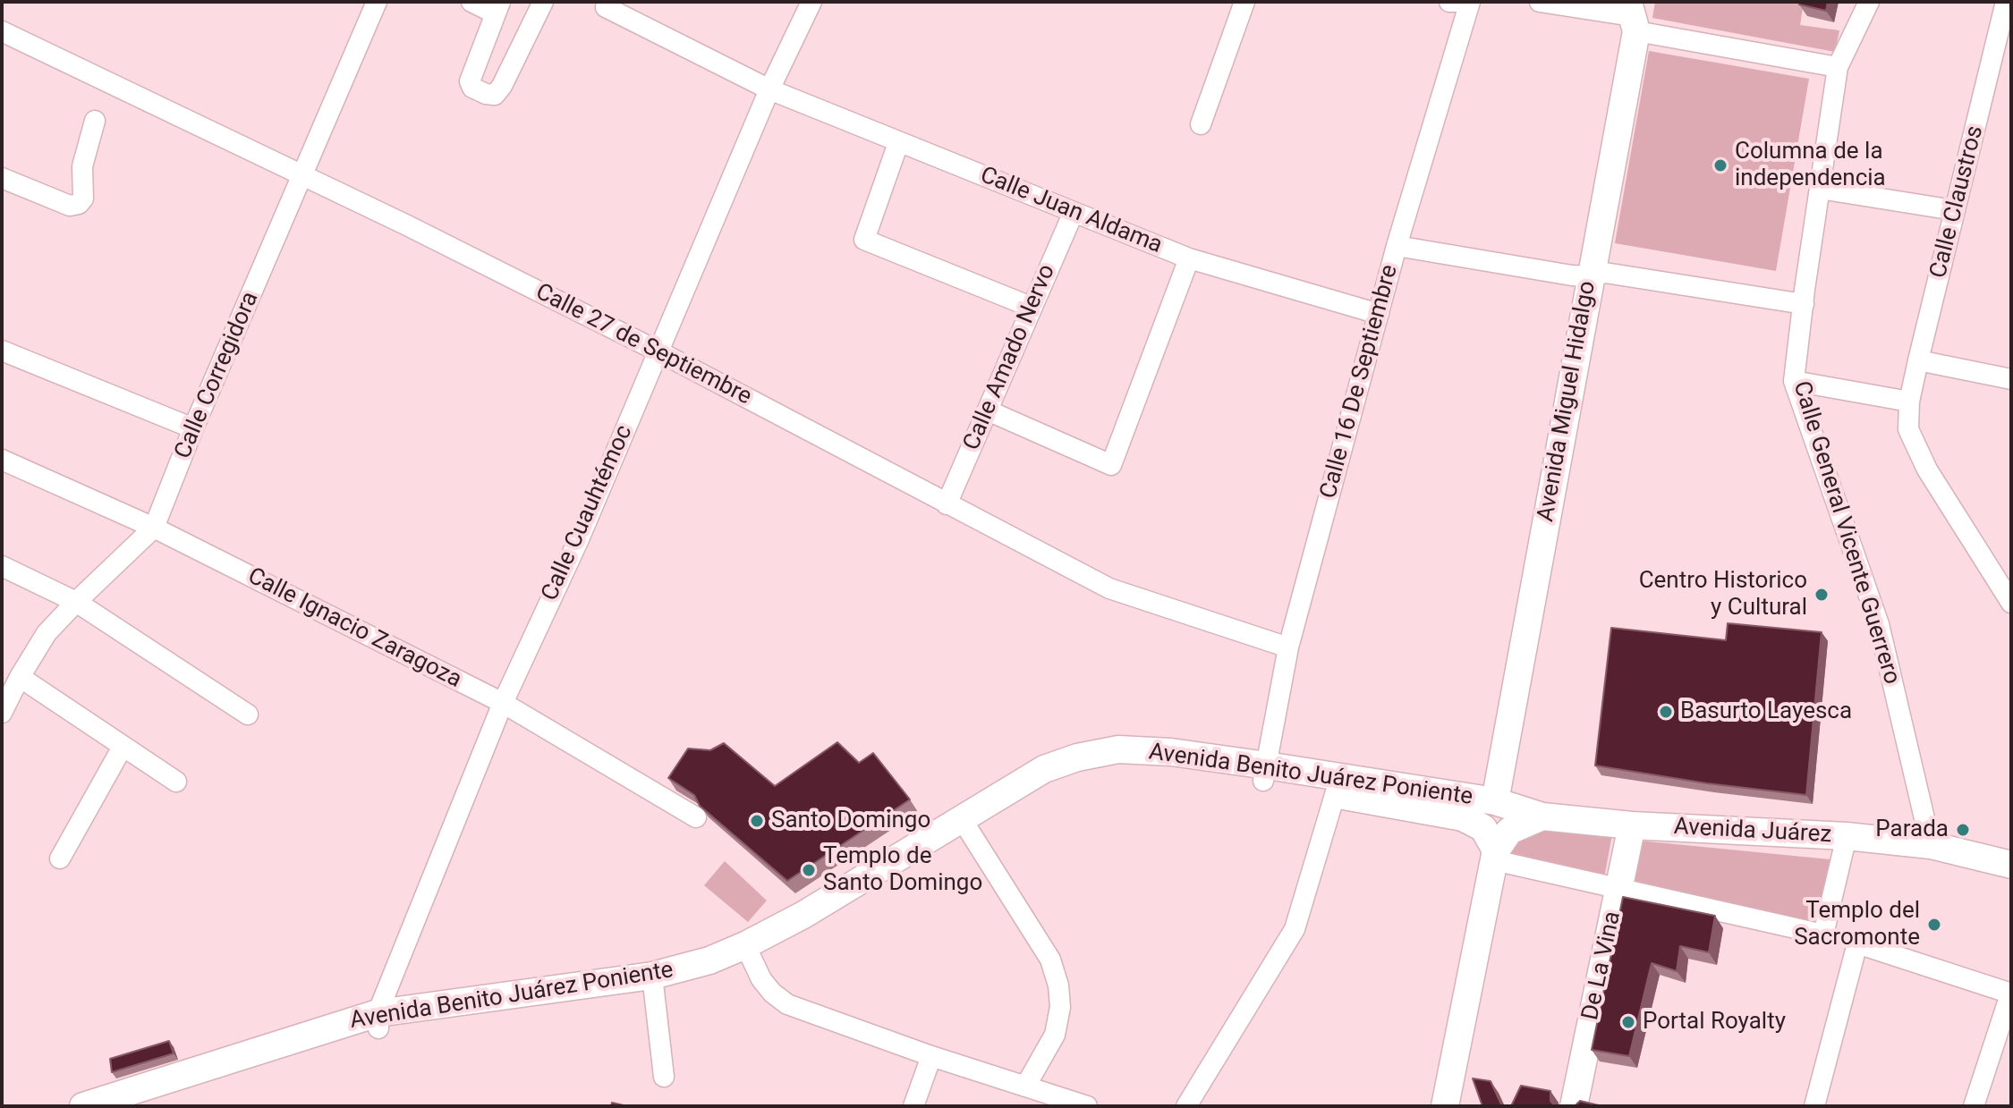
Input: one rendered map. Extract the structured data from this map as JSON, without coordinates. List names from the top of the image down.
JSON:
{
  "streets": {
    "main road": [
      "Avenida Miguel Hidalgo",
      "Avenida Benito Juárez Poniente",
      "Avenida Juárez",
      "De La Vina"
    ],
    "street": [
      "Calle Claustros",
      "Calle Juan Aldama",
      "Calle 27 de Septiembre",
      "Calle Amado Nervo",
      "Calle Corregidora",
      "Calle 16 De Septiembre",
      "Calle Cuauhtémoc",
      "Calle General Vicente Guerrero",
      "Calle Ignacio Zaragoza"
    ]
  },
  "crossings": [
    ["Calle Juan Aldama", "Calle Amado Nervo"],
    ["Calle Juan Aldama", "Calle 16 De Septiembre"],
    ["Calle Juan Aldama", "Calle Cuauhtémoc"],
    ["Calle 27 de Septiembre", "Calle Amado Nervo"],
    ["Calle 27 de Septiembre", "Calle Corregidora"],
    ["Calle 27 de Septiembre", "Calle 16 De Septiembre"],
    ["Calle 27 de Septiembre", "Calle Cuauhtémoc"],
    ["Calle Corregidora", "Calle Ignacio Zaragoza"],
    ["Calle 16 De Septiembre", "Avenida Benito Juárez Poniente"],
    ["Avenida Miguel Hidalgo", "Avenida Benito Juárez Poniente"],
    ["Avenida Miguel Hidalgo", "Avenida Juárez"],
    ["Calle Cuauhtémoc", "Calle Ignacio Zaragoza"],
    ["Calle Cuauhtémoc", "Avenida Benito Juárez Poniente"],
    ["Calle General Vicente Guerrero", "Avenida Juárez"],
    ["Avenida Benito Juárez Poniente", "Avenida Juárez"],
    ["Avenida Juárez", "De La Vina"]
  ],
  "places": [
    "Columna de la independencia",
    "Centro Historico y Cultural",
    "Basurto Layesca",
    "Santo Domingo",
    "Parada",
    "Templo de Santo Domingo",
    "Templo del Sacromonte",
    "Portal Royalty"
  ]
}
